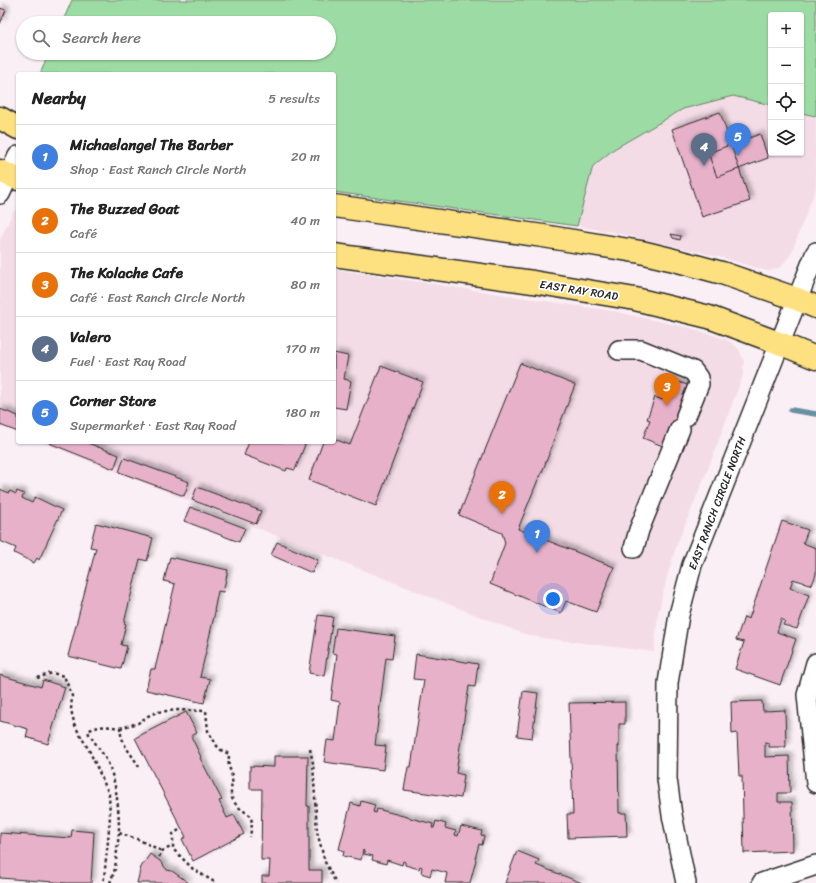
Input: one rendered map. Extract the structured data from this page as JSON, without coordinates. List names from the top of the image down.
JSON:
{
  "streets": {
    "main road": ["EAST RAY ROAD"],
    "street": ["EAST RANCH CIRCLE NORTH"]
  },
  "crossings": [
    ["EAST RAY ROAD", "EAST RANCH CIRCLE NORTH"]
  ],
  "page": {
    "map_buttons": ["+", "−"],
    "search": "Search here",
    "heading": ["Nearby", "5 results"],
    "pins": [
      "5",
      "4",
      "3",
      "2",
      "1"
    ],
    "list": [
      {
        "mark": "1",
        "name": "Michaelangel The Barber",
        "note": "Shop · East Ranch Circle North",
        "value": "20 m"
      },
      {
        "mark": "2",
        "name": "The Buzzed Goat",
        "note": "Café",
        "value": "40 m"
      },
      {
        "mark": "3",
        "name": "The Kolache Cafe",
        "note": "Café · East Ranch Circle North",
        "value": "80 m"
      },
      {
        "mark": "4",
        "name": "Valero",
        "note": "Fuel · East Ray Road",
        "value": "170 m"
      },
      {
        "mark": "5",
        "name": "Corner Store",
        "note": "Supermarket · East Ray Road",
        "value": "180 m"
      }
    ]
  }
}
